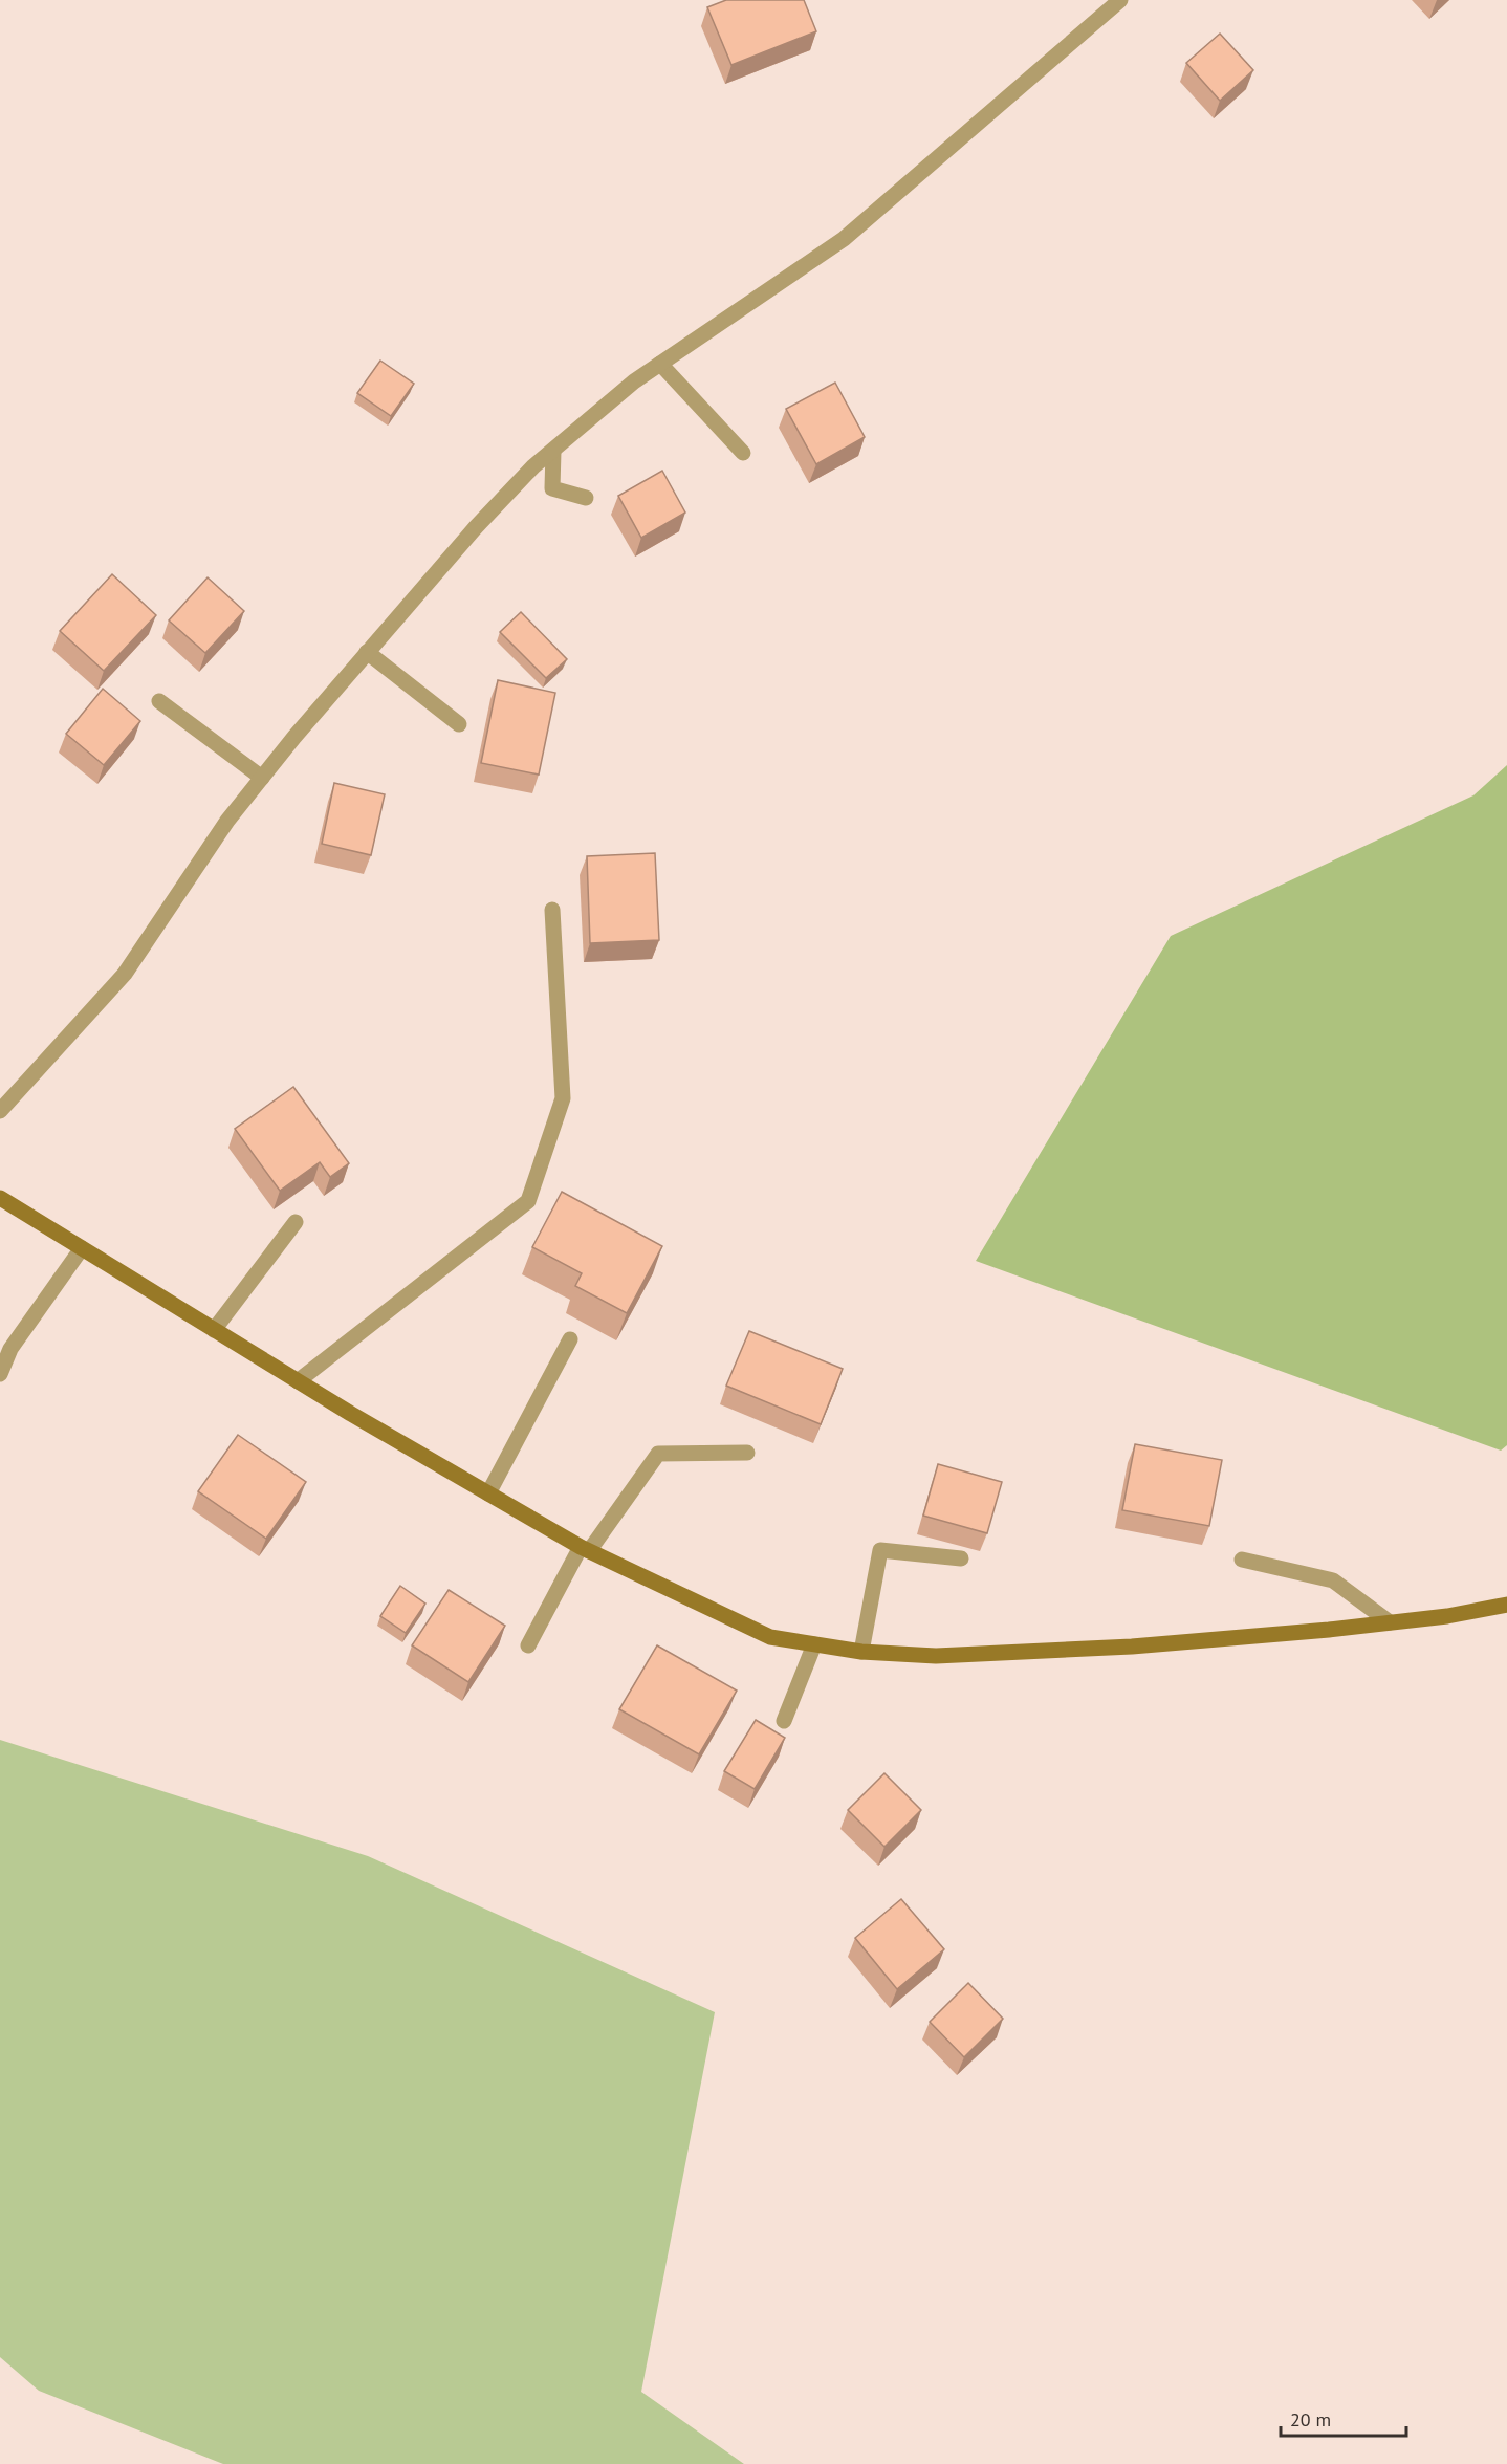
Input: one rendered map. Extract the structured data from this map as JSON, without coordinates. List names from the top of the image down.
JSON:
{
  "scale_bar": "20 m"
}
